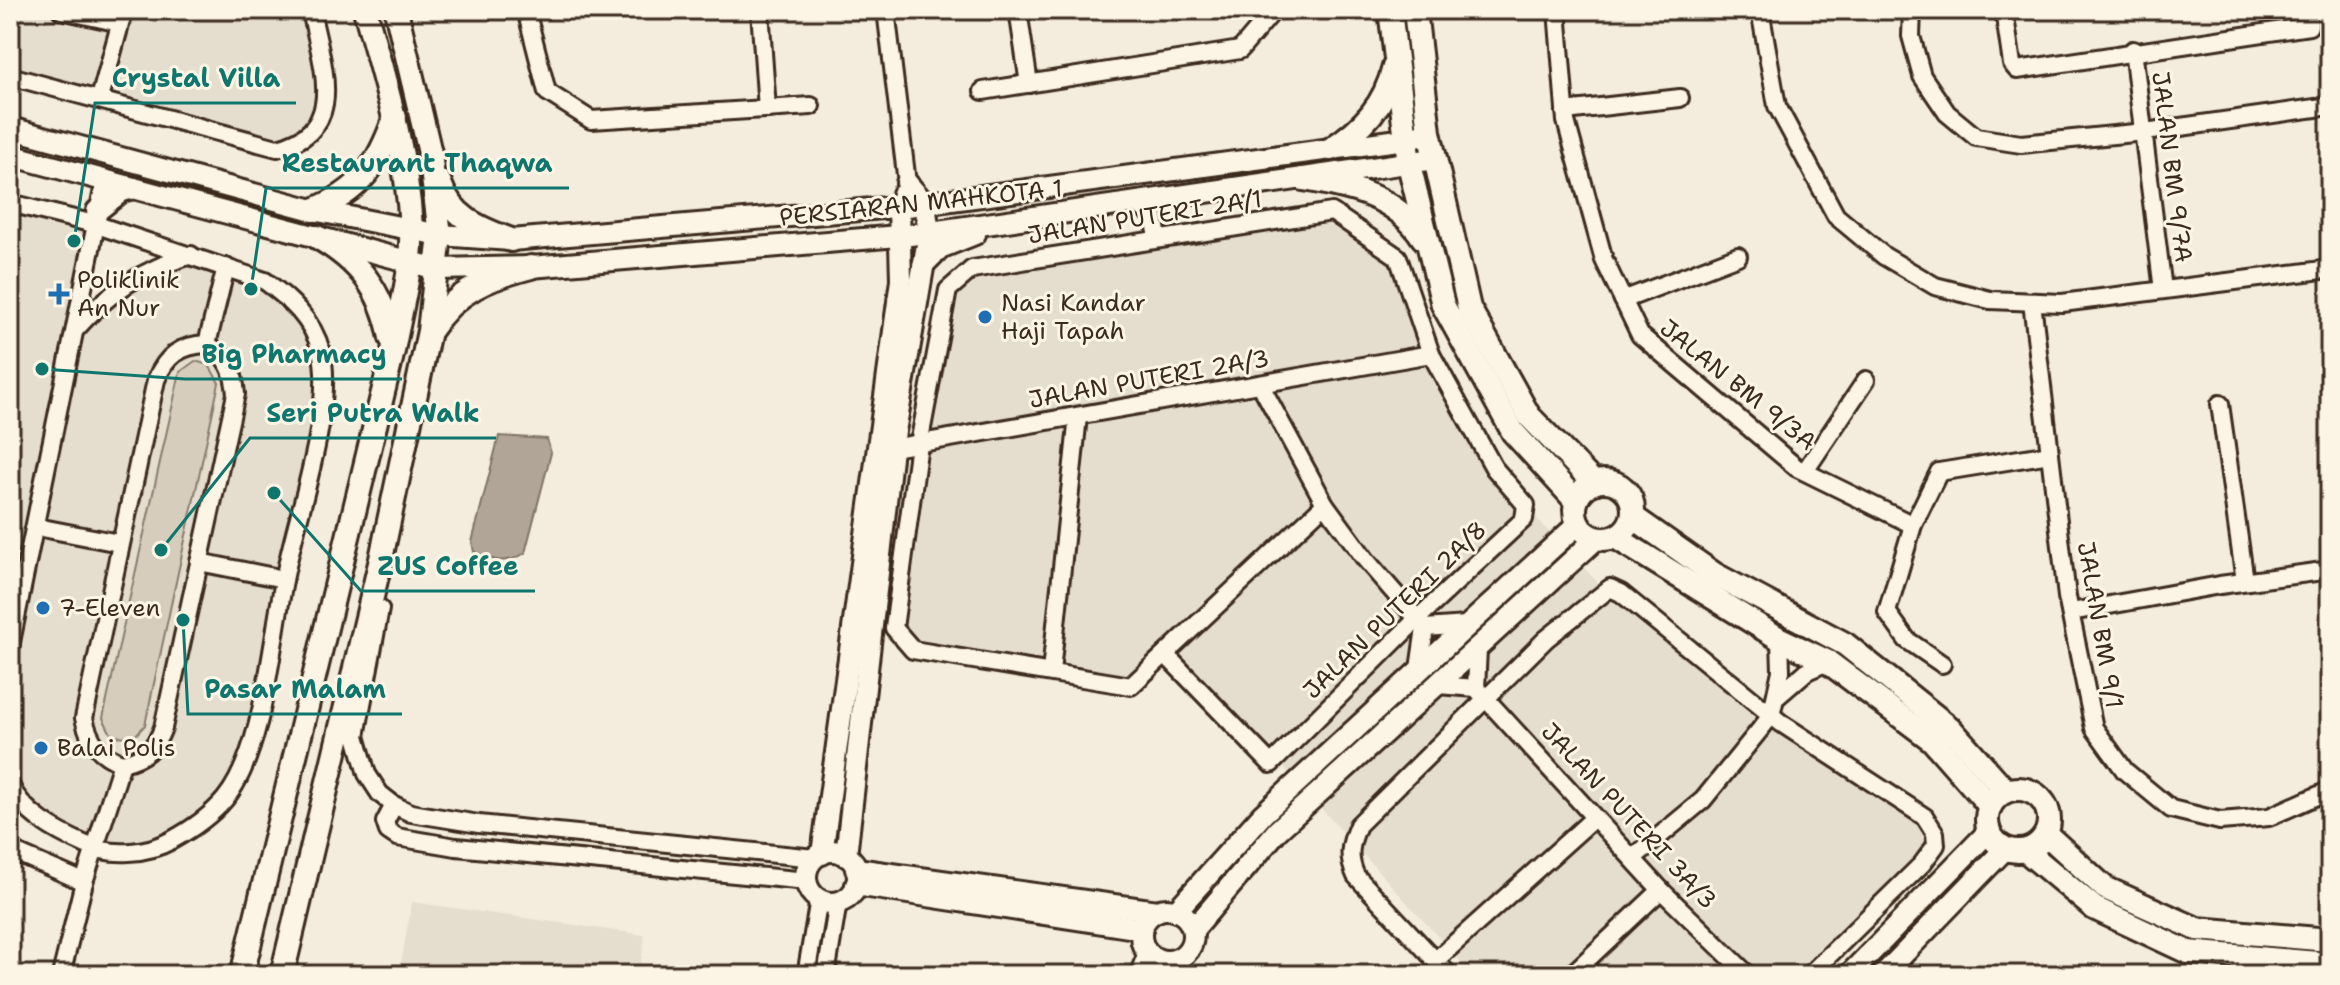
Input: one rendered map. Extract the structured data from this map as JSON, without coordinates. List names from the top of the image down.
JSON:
{
  "streets": {
    "street": [
      "JALAN BM 9/7A",
      "PERSIARAN MAHKOTA 1",
      "JALAN PUTERI 2A/1",
      "JALAN PUTERI 2A/3",
      "JALAN BM 9/3A",
      "JALAN PUTERI 2A/8",
      "JALAN BM 9/1",
      "JALAN PUTERI 3A/3"
    ]
  },
  "crossings": [
    ["JALAN PUTERI 2A/1", "JALAN PUTERI 2A/3"],
    ["JALAN PUTERI 2A/1", "JALAN PUTERI 2A/8"],
    ["JALAN PUTERI 2A/3", "JALAN PUTERI 2A/8"]
  ],
  "places": {
    "other": [
      "Crystal Villa",
      "Restaurant Thaqwa",
      "Nasi Kandar Haji Tapah",
      "Big Pharmacy",
      "ZUS Coffee",
      "Seri Putra Walk",
      "7-Eleven",
      "Pasar Malam",
      "Balai Polis"
    ],
    "health": ["Poliklinik An Nur"]
  }
}
